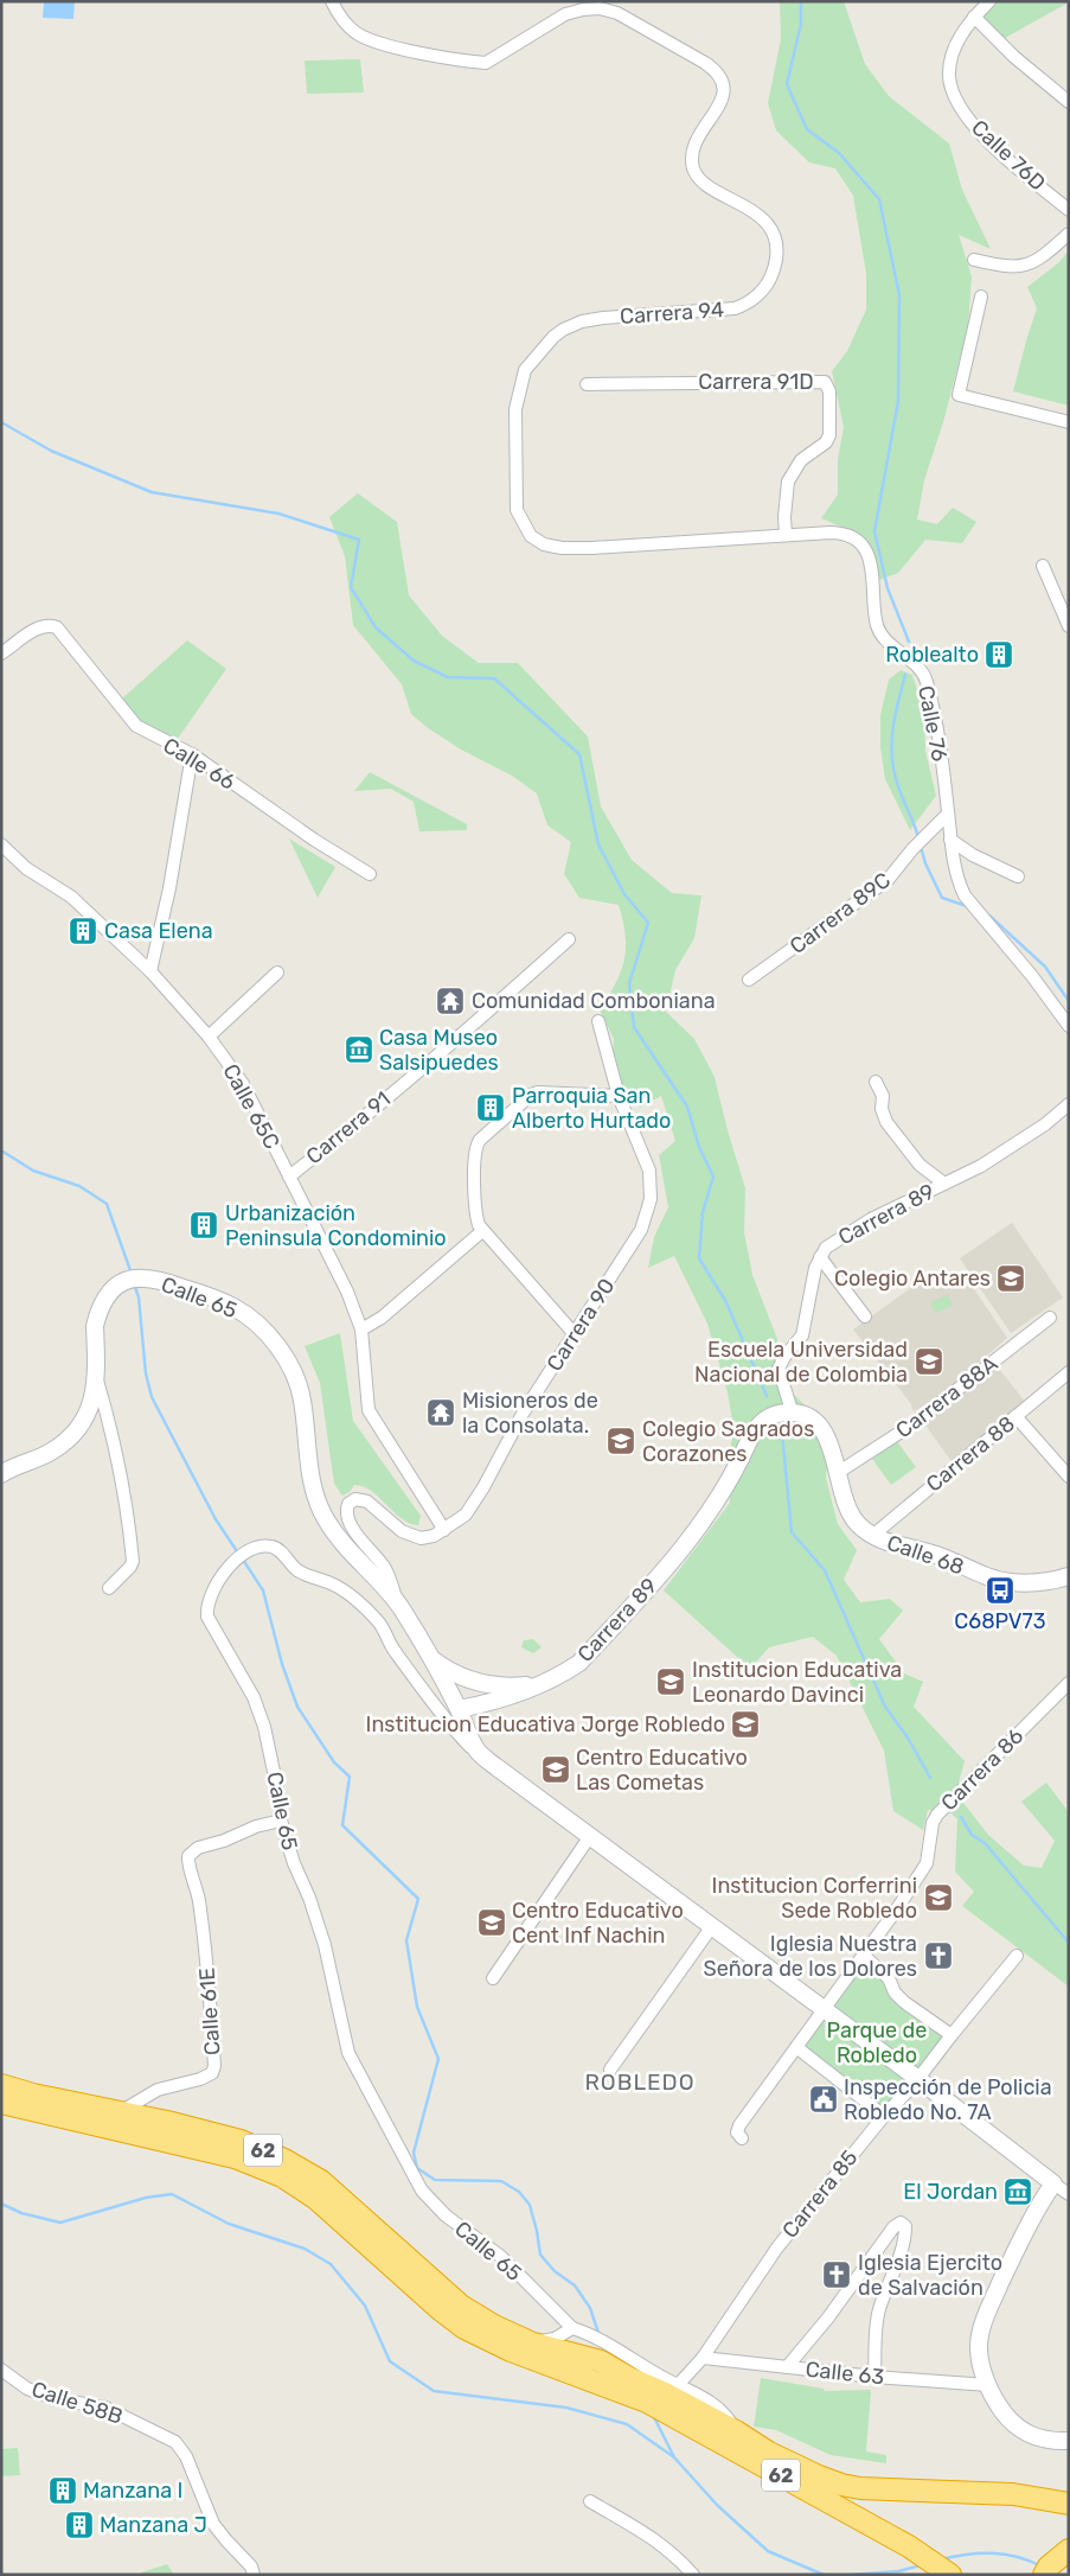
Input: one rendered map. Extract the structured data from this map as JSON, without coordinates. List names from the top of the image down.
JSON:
{
  "streets": {
    "highway": ["62"],
    "main road": ["Carrera 89", "Calle 65", "Calle 68"],
    "street": [
      "Calle 76D",
      "Carrera 94",
      "Carrera 91D",
      "Calle 76",
      "Calle 66",
      "Carrera 89C",
      "Calle 65C",
      "Carrera 91",
      "Carrera 90",
      "Carrera 88A",
      "Carrera 88",
      "Carrera 86",
      "Calle 61E",
      "Carrera 85",
      "Calle 63",
      "Calle 58B"
    ]
  },
  "crossings": [
    ["Carrera 94", "Carrera 91D"],
    ["Carrera 94", "Calle 76"],
    ["Carrera 91D", "Calle 76"],
    ["Calle 76", "Carrera 89C"],
    ["Calle 65C", "Carrera 91"],
    ["Calle 65C", "Carrera 90"],
    ["Carrera 89", "Calle 65"],
    ["Carrera 89", "Calle 68"],
    ["Calle 65", "Carrera 90"],
    ["Calle 65", "Carrera 86"],
    ["Calle 65", "Calle 61E"],
    ["Calle 65", "Carrera 85"],
    ["Carrera 88A", "Calle 68"],
    ["Carrera 88", "Calle 68"],
    ["Carrera 85", "Calle 63"]
  ],
  "districts": ["ROBLEDO"],
  "parks": ["Parque de Robledo"],
  "places": {
    "building": [
      "Roblealto",
      "Casa Elena",
      "Parroquia San Alberto Hurtado",
      "Urbanización Peninsula Condominio",
      "Manzana I",
      "Manzana J"
    ],
    "temple": ["Comunidad Comboniana", "Misioneros de la Consolata."],
    "museum": ["Casa Museo Salsipuedes", "El Jordan"],
    "school or university": [
      "Colegio Antares",
      "Escuela Universidad Nacional de Colombia",
      "Colegio Sagrados Corazones",
      "Institucion Educativa Leonardo Davinci",
      "Institucion Educativa Jorge Robledo",
      "Centro Educativo Las Cometas",
      "Institucion Corferrini Sede Robledo",
      "Centro Educativo Cent Inf Nachin"
    ],
    "bus stop": ["C68PV73"],
    "church": ["Iglesia Nuestra Señora de los Dolores", "Iglesia Ejercito de Salvación"],
    "public building": ["Inspección de Policia Robledo No. 7A"]
  }
}
